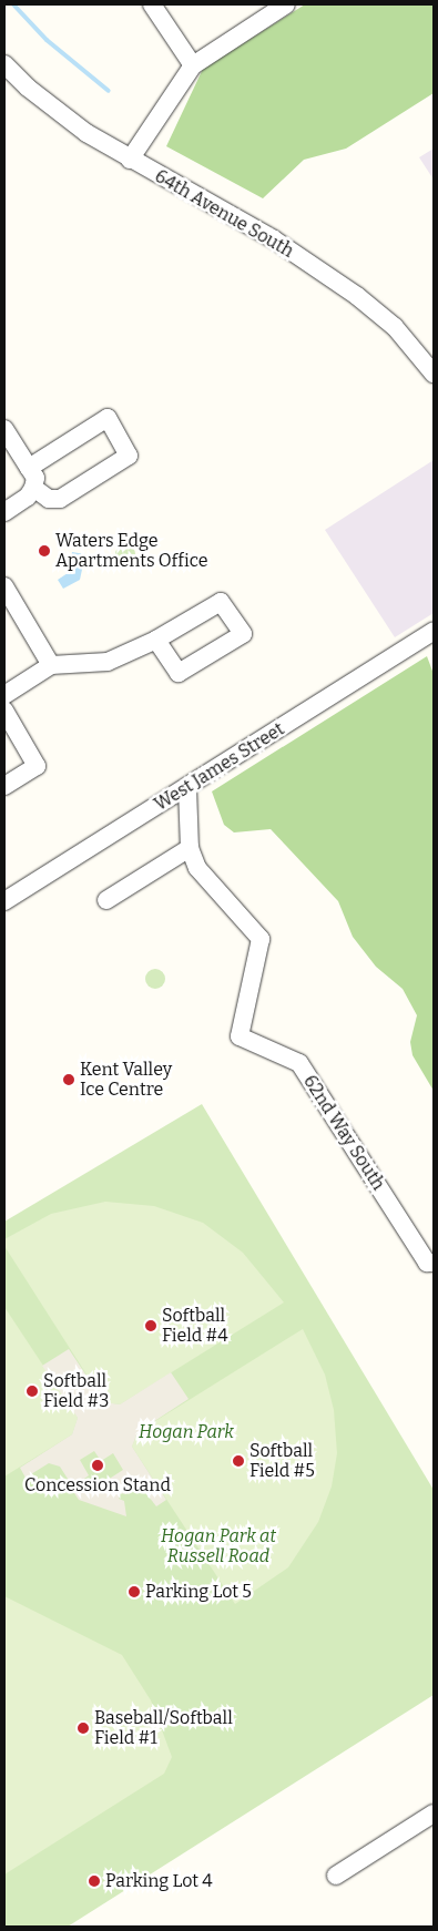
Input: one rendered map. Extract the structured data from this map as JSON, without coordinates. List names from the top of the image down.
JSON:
{
  "streets": {
    "street": ["64th Avenue South", "West James Street", "62nd Way South"]
  },
  "crossings": [
    ["West James Street", "62nd Way South"]
  ],
  "parks": ["Hogan Park", "Hogan Park at Russell Road"],
  "places": [
    "Waters Edge Apartments Office",
    "Kent Valley Ice Centre",
    "Softball Field #4",
    "Softball Field #3",
    "Softball Field #5",
    "Concession Stand",
    "Parking Lot 5",
    "Baseball/Softball Field #1",
    "Parking Lot 4"
  ]
}
